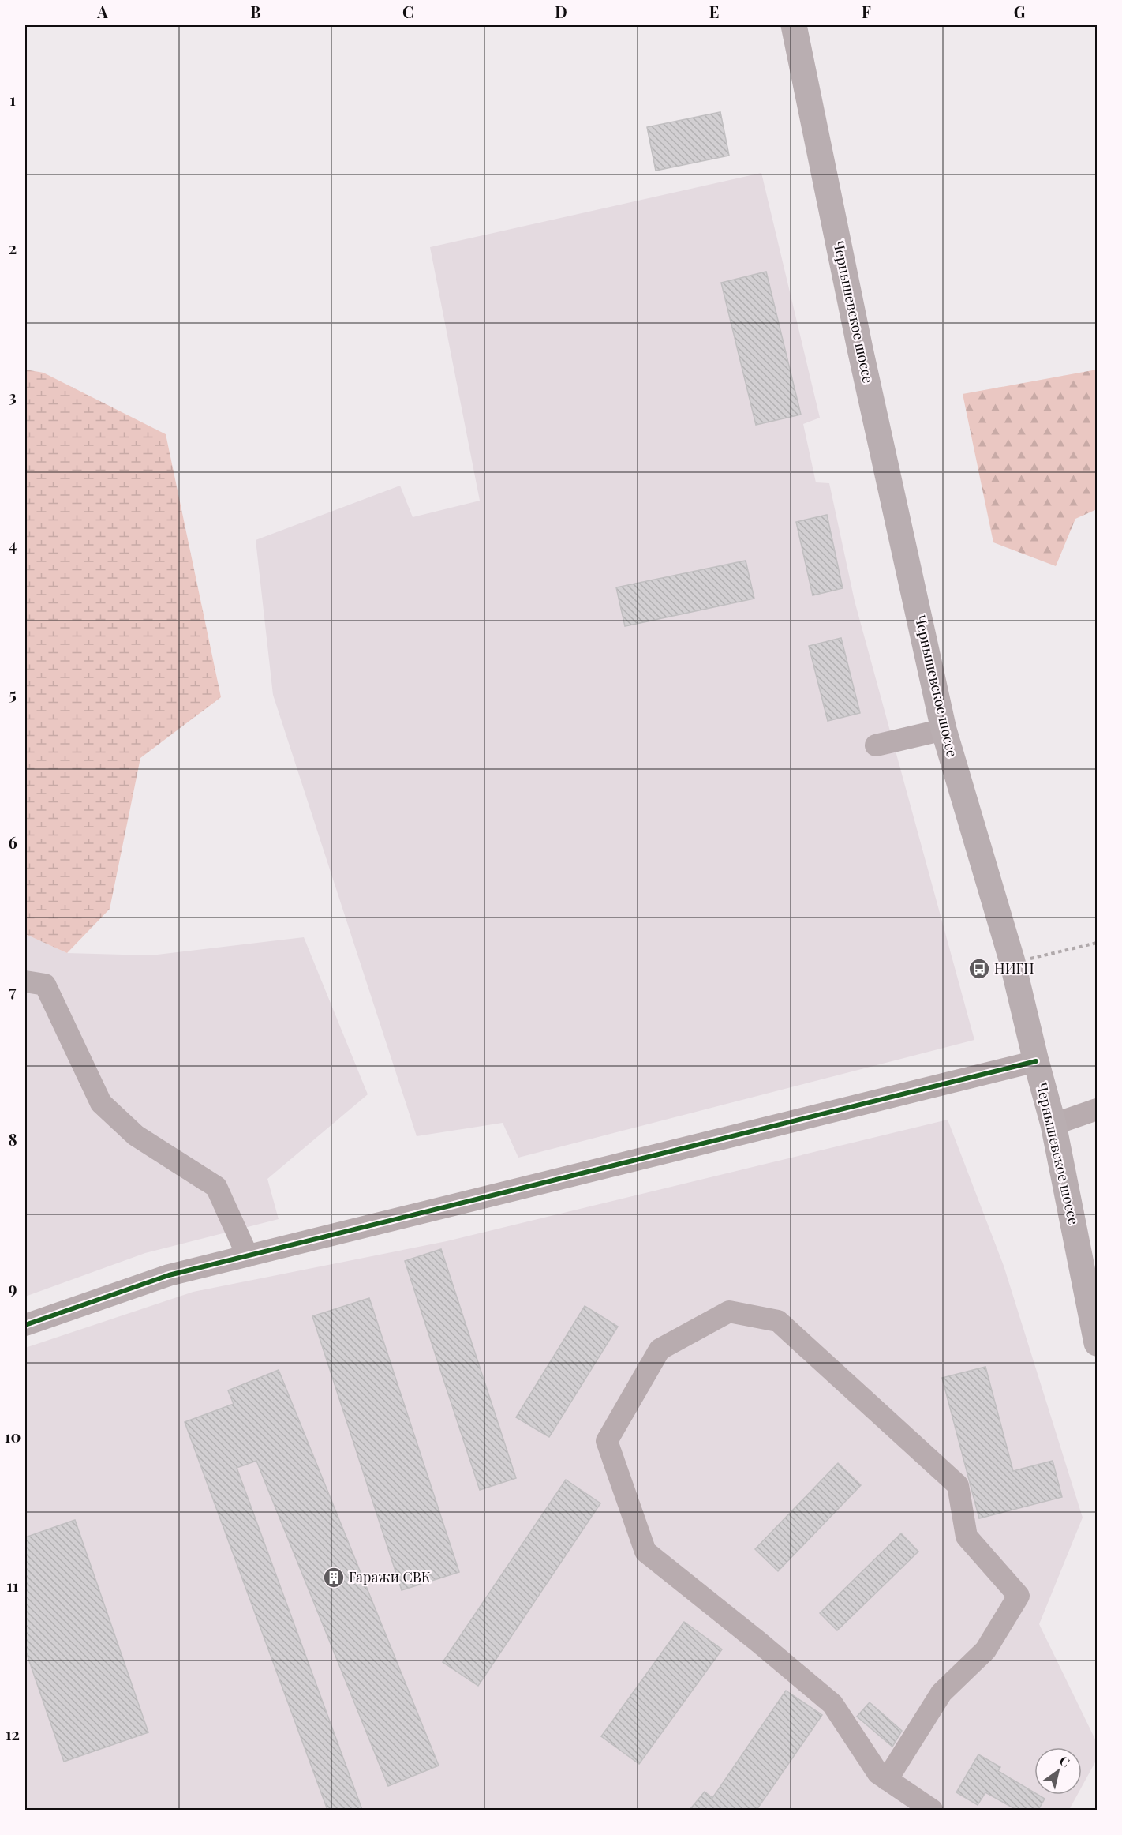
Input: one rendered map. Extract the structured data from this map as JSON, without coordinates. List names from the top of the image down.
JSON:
{
  "streets": {
    "main road": ["Чернышевское шоссе"]
  },
  "places": {
    "bus stop": ["НИГП"],
    "building": ["Гаражи СВК"]
  },
  "north": "top right",
  "grid": {
    "columns": [
      "A",
      "B",
      "C",
      "D",
      "E",
      "F",
      "G"
    ],
    "rows": [
      "1",
      "2",
      "3",
      "4",
      "5",
      "6",
      "7",
      "8",
      "9",
      "10",
      "11",
      "12"
    ]
  }
}
